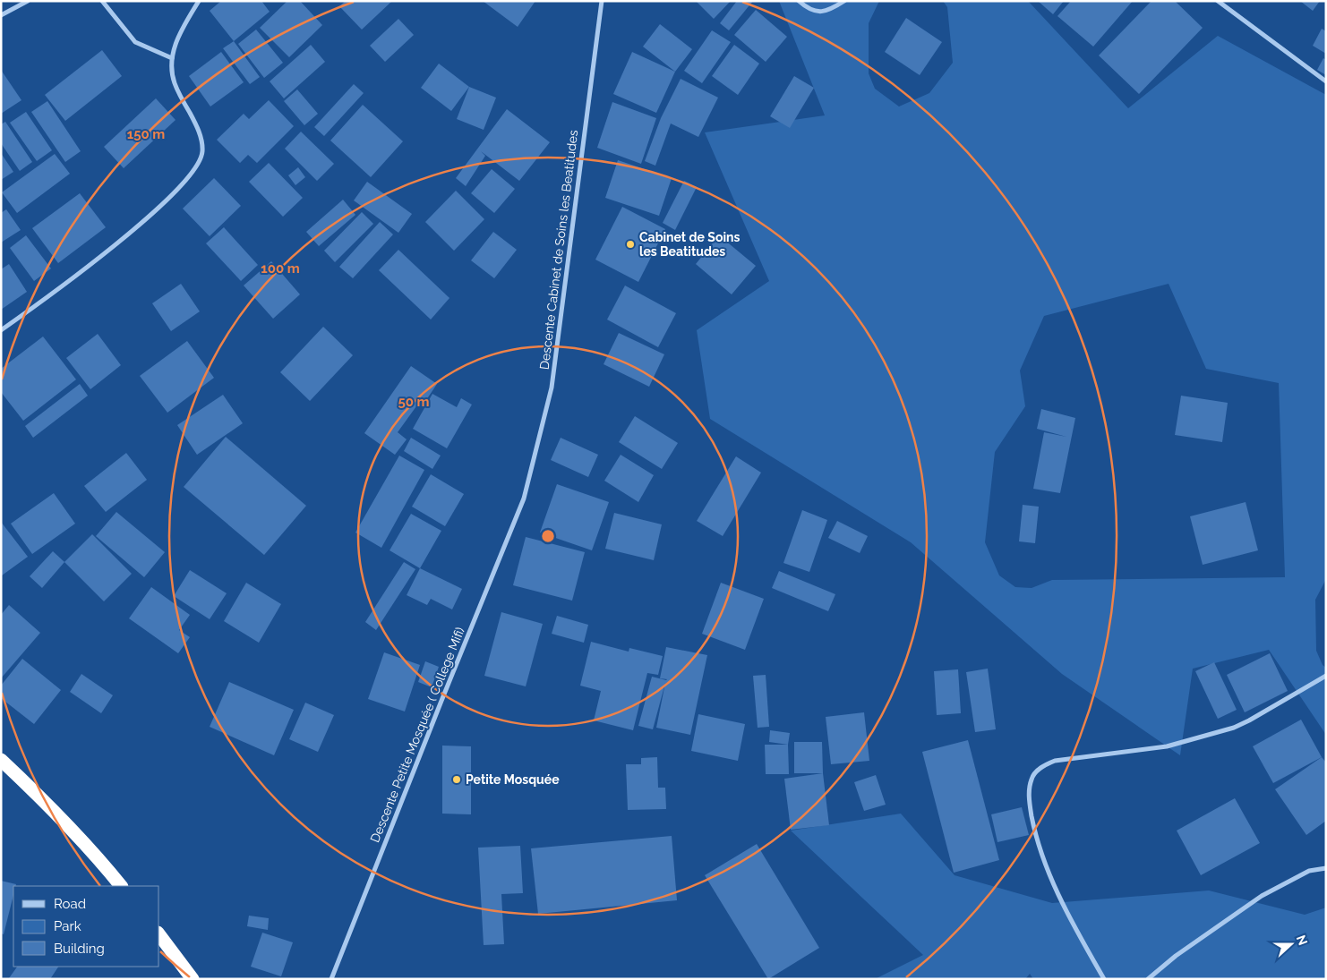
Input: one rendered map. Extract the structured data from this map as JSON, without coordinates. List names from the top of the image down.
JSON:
{
  "streets": {
    "street": ["Descente Cabinet de Soins les Beatitudes", "Descente Petite Mosquée ( College Mifi)"]
  },
  "crossings": [
    ["Descente Cabinet de Soins les Beatitudes", "Descente Petite Mosquée ( College Mifi)"]
  ],
  "places": ["Cabinet de Soins les Beatitudes", "Petite Mosquée"],
  "legend": ["Road", "Park", "Building"],
  "north": "right",
  "rings": ["150 m", "100 m", "50 m"]
}
